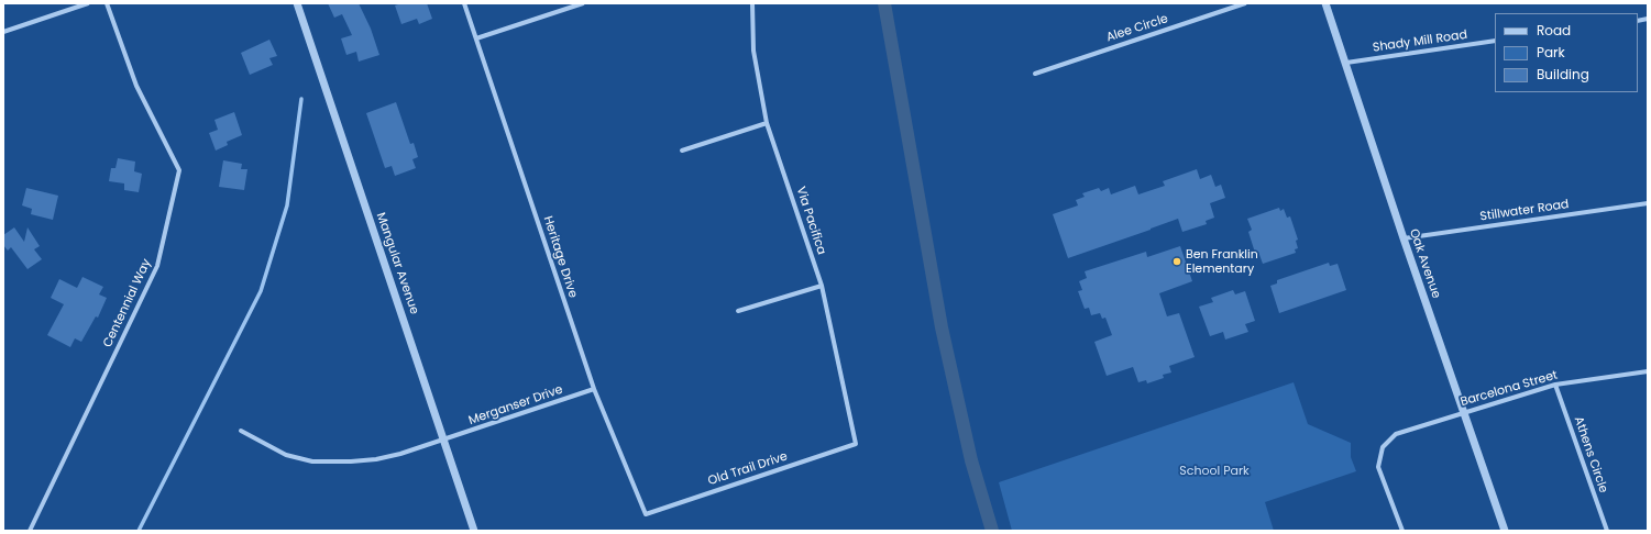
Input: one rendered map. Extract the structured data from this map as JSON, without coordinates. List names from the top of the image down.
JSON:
{
  "streets": {
    "street": [
      "Alee Circle",
      "Shady Mill Road",
      "Stillwater Road",
      "Via Pacifica",
      "Heritage Drive",
      "Mangular Avenue",
      "Oak Avenue",
      "Centennial Way",
      "Barcelona Street",
      "Merganser Drive",
      "Athens Circle",
      "Old Trail Drive"
    ]
  },
  "crossings": [
    ["Shady Mill Road", "Oak Avenue"],
    ["Stillwater Road", "Oak Avenue"],
    ["Via Pacifica", "Old Trail Drive"],
    ["Heritage Drive", "Merganser Drive"],
    ["Heritage Drive", "Old Trail Drive"],
    ["Mangular Avenue", "Merganser Drive"],
    ["Oak Avenue", "Barcelona Street"],
    ["Barcelona Street", "Athens Circle"]
  ],
  "parks": ["School Park"],
  "places": ["Ben Franklin Elementary"],
  "legend": ["Road", "Park", "Building"]
}
